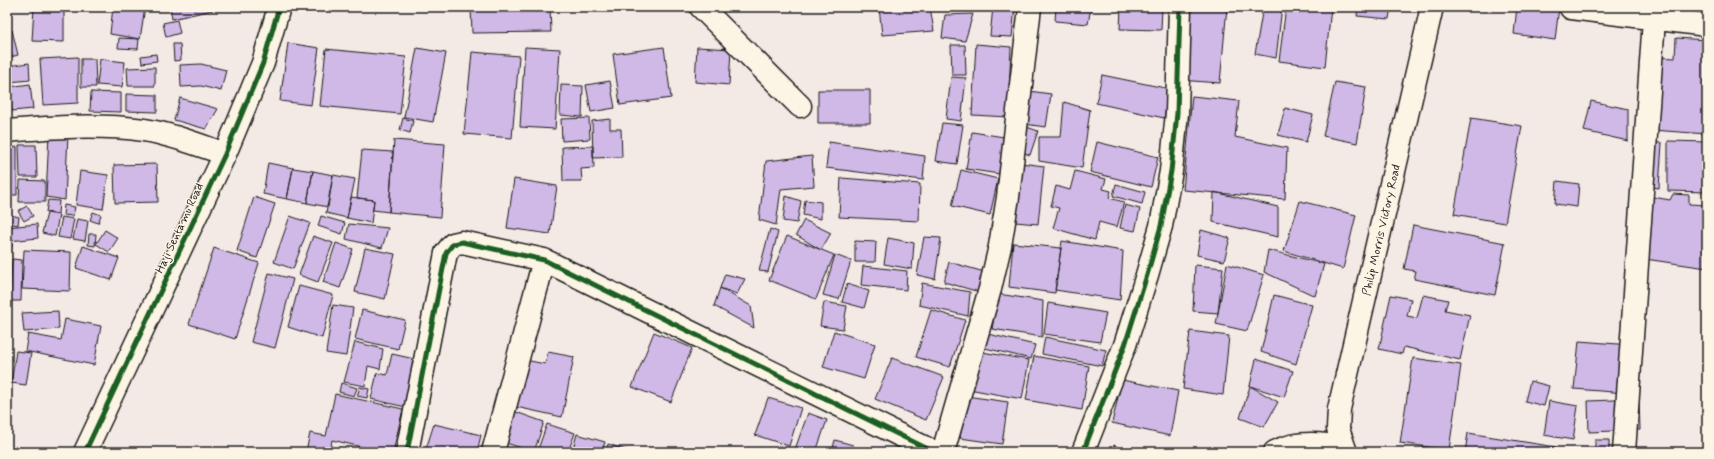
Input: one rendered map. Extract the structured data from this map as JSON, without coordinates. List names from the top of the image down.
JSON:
{
  "streets": {
    "street": ["Haji Sentamu Road", "Philip Morris Victory Road"]
  }
}
